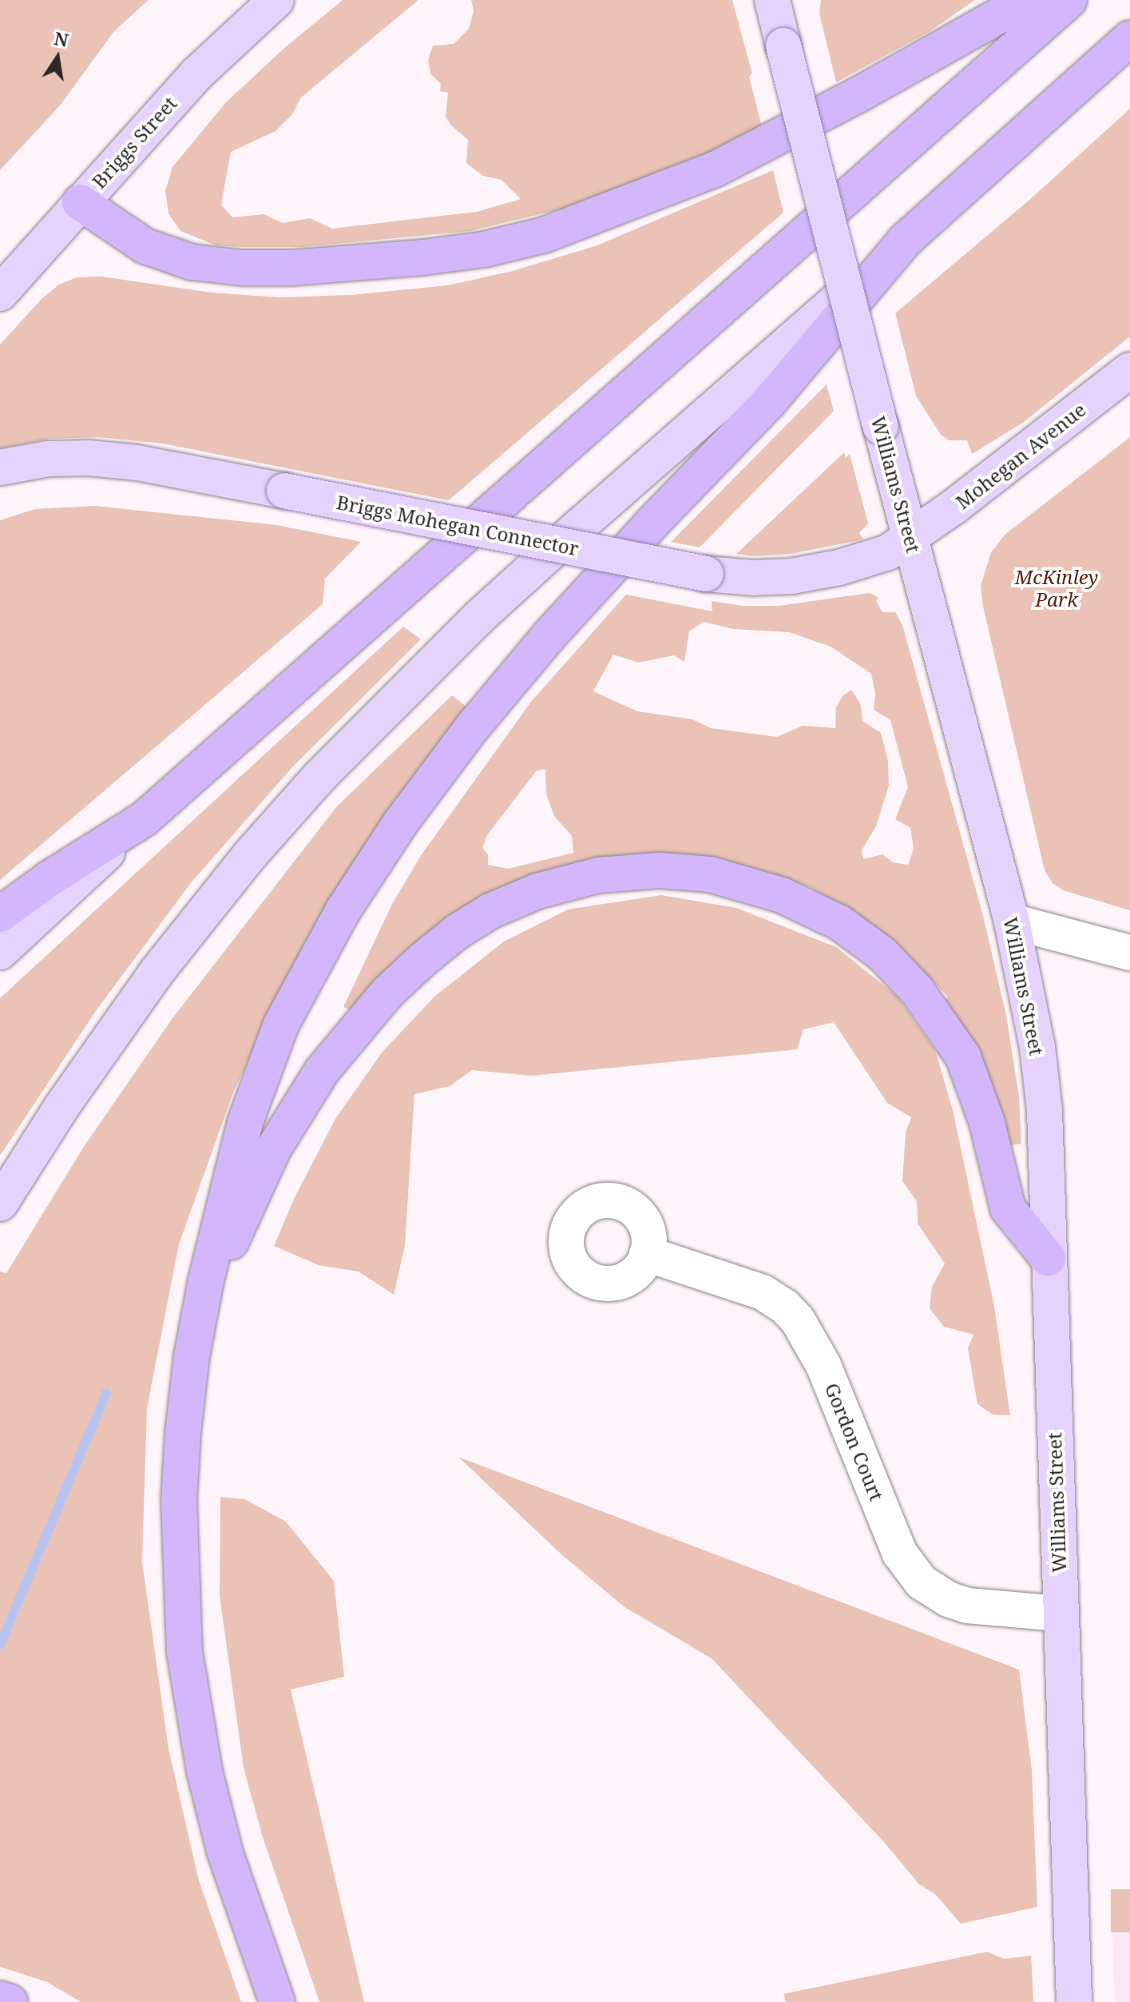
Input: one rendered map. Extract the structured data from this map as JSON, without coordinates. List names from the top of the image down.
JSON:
{
  "streets": {
    "main road": [
      "Briggs Street",
      "Mohegan Avenue",
      "Williams Street",
      "Briggs Mohegan Connector"
    ],
    "street": ["Gordon Court"]
  },
  "crossings": [
    ["Mohegan Avenue", "Williams Street"],
    ["Mohegan Avenue", "Briggs Mohegan Connector"],
    ["Williams Street", "Briggs Mohegan Connector"],
    ["Williams Street", "Gordon Court"]
  ],
  "parks": ["McKinley Park"],
  "north": "top"
}
